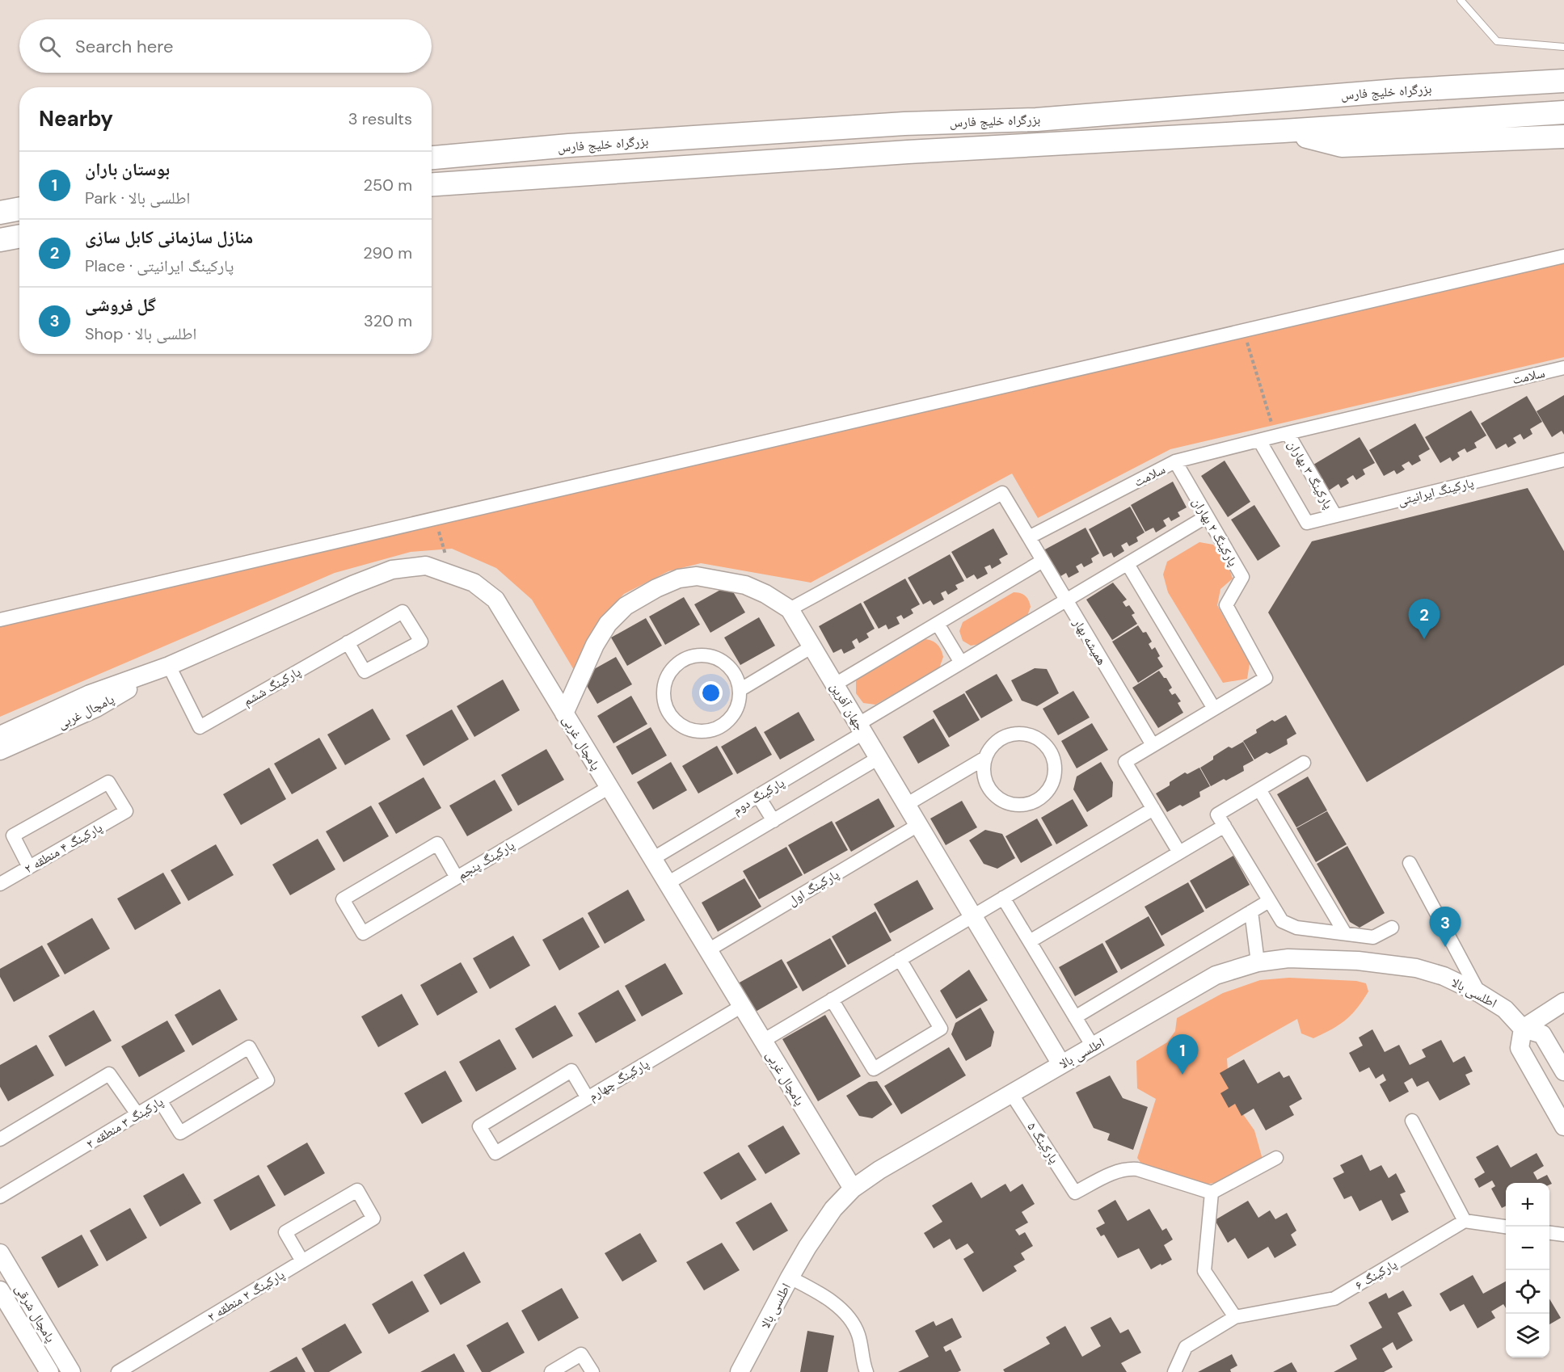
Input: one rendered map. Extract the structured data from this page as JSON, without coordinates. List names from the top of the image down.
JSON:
{
  "streets": {
    "highway": ["بزرگراه خلیج فارس"],
    "street": [
      "سلامت",
      "پارکینگ ۳ بهاران",
      "پارکینگ ایرانیتی",
      "پارکینگ ۲ بهاران",
      "همیشه بهار",
      "پارکینگ ششم",
      "جهان آفرین",
      "پامچال غربی",
      "پارکینگ دوم",
      "پارکینگ ۴ منطقه ۲",
      "پارکینگ پنجم",
      "پارکینگ اول",
      "اطلسی بالا",
      "پارکینگ چهارم",
      "پارکینگ ۳ منطقه ۲",
      "پارکینگ ۵",
      "پارکینگ ۶",
      "پارکینگ ۲ منطقه ۲",
      "پامچال شرقی"
    ]
  },
  "crossings": [
    ["سلامت", "پارکینگ ۳ بهاران"],
    ["سلامت", "پارکینگ ۲ بهاران"],
    ["سلامت", "همیشه بهار"],
    ["پارکینگ ۳ بهاران", "پارکینگ ایرانیتی"],
    ["پارکینگ ۲ بهاران", "پارکینگ دوم"],
    ["همیشه بهار", "پارکینگ دوم"],
    ["پارکینگ ششم", "پامچال غربی"],
    ["جهان آفرین", "پامچال غربی"],
    ["جهان آفرین", "پارکینگ دوم"],
    ["جهان آفرین", "پارکینگ اول"],
    ["جهان آفرین", "اطلسی بالا"],
    ["پامچال غربی", "پارکینگ دوم"],
    ["پامچال غربی", "پارکینگ پنجم"],
    ["پامچال غربی", "پارکینگ اول"],
    ["پامچال غربی", "اطلسی بالا"],
    ["پامچال غربی", "پارکینگ چهارم"],
    ["اطلسی بالا", "پارکینگ ۵"]
  ],
  "page": {
    "search": "Search here",
    "heading": ["Nearby", "3 results"],
    "list": [
      {
        "mark": "1",
        "name": "بوستان باران",
        "note": "Park · اطلسی بالا",
        "value": "250 m"
      },
      {
        "mark": "2",
        "name": "منازل سازمانی کابل سازی",
        "note": "Place · پارکینگ ایرانیتی",
        "value": "290 m"
      },
      {
        "mark": "3",
        "name": "گل فروشی",
        "note": "Shop · اطلسی بالا",
        "value": "320 m"
      }
    ],
    "pins": ["2", "3", "1"],
    "map_buttons": ["+", "−"]
  }
}
